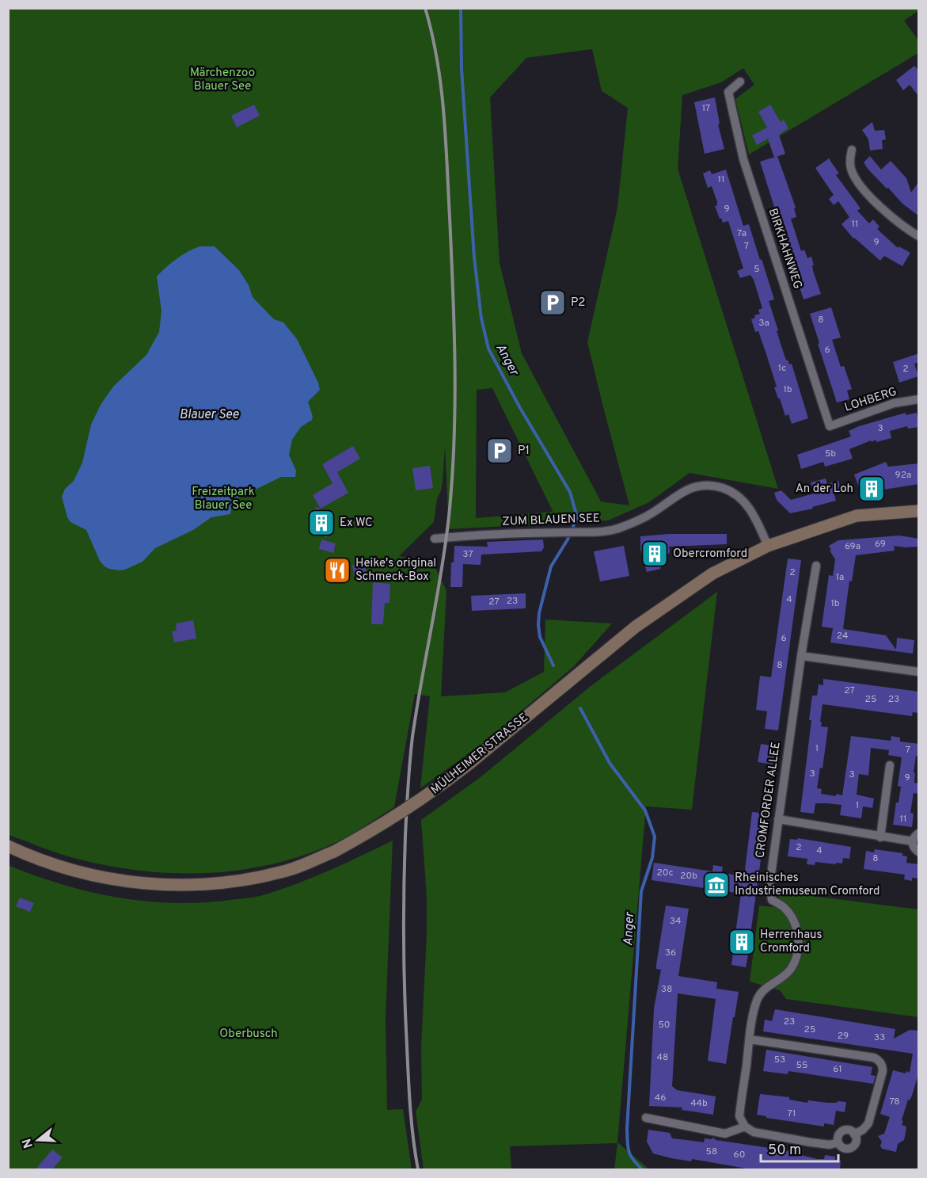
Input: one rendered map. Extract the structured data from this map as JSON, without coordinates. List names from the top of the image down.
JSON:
{
  "streets": {
    "main road": ["MÜLHEIMER STRASSE"],
    "street": [
      "BIRKHAHNWEG",
      "LOHBERG",
      "ZUM BLAUEN SEE",
      "CROMFORDER ALLEE"
    ]
  },
  "crossings": [
    ["BIRKHAHNWEG", "LOHBERG"],
    ["ZUM BLAUEN SEE", "MÜLHEIMER STRASSE"]
  ],
  "water": ["Anger", "Blauer See"],
  "parks": ["Märchenzoo Blauer See", "Freizeitpark Blauer See", "Oberbusch"],
  "places": {
    "parking": ["P2", "P1"],
    "building": [
      "An der Loh",
      "Ex WC",
      "Obercromford",
      "Herrenhaus Cromford"
    ],
    "restaurant": ["Heike's original Schmeck-Box"],
    "museum": ["Rheinisches Industriemuseum Cromford"]
  },
  "house_numbers": [
    "17",
    "11",
    "9",
    "11",
    "7a",
    "9",
    "7",
    "5",
    "8",
    "3a",
    "6",
    "1c",
    "2",
    "1b",
    "3",
    "5b",
    "92a",
    "69",
    "69a",
    "37",
    "2",
    "1a",
    "4",
    "23",
    "27",
    "1b",
    "24",
    "6",
    "8",
    "27",
    "25",
    "23",
    "1",
    "7",
    "3",
    "3",
    "9",
    "1",
    "11",
    "2",
    "4",
    "8",
    "20c",
    "20b",
    "34",
    "36",
    "38",
    "23",
    "50",
    "25",
    "29",
    "33",
    "48",
    "53",
    "55",
    "61",
    "46",
    "78",
    "44b",
    "71",
    "58",
    "60"
  ],
  "scale_bar": "50 m",
  "north": "left"
}
